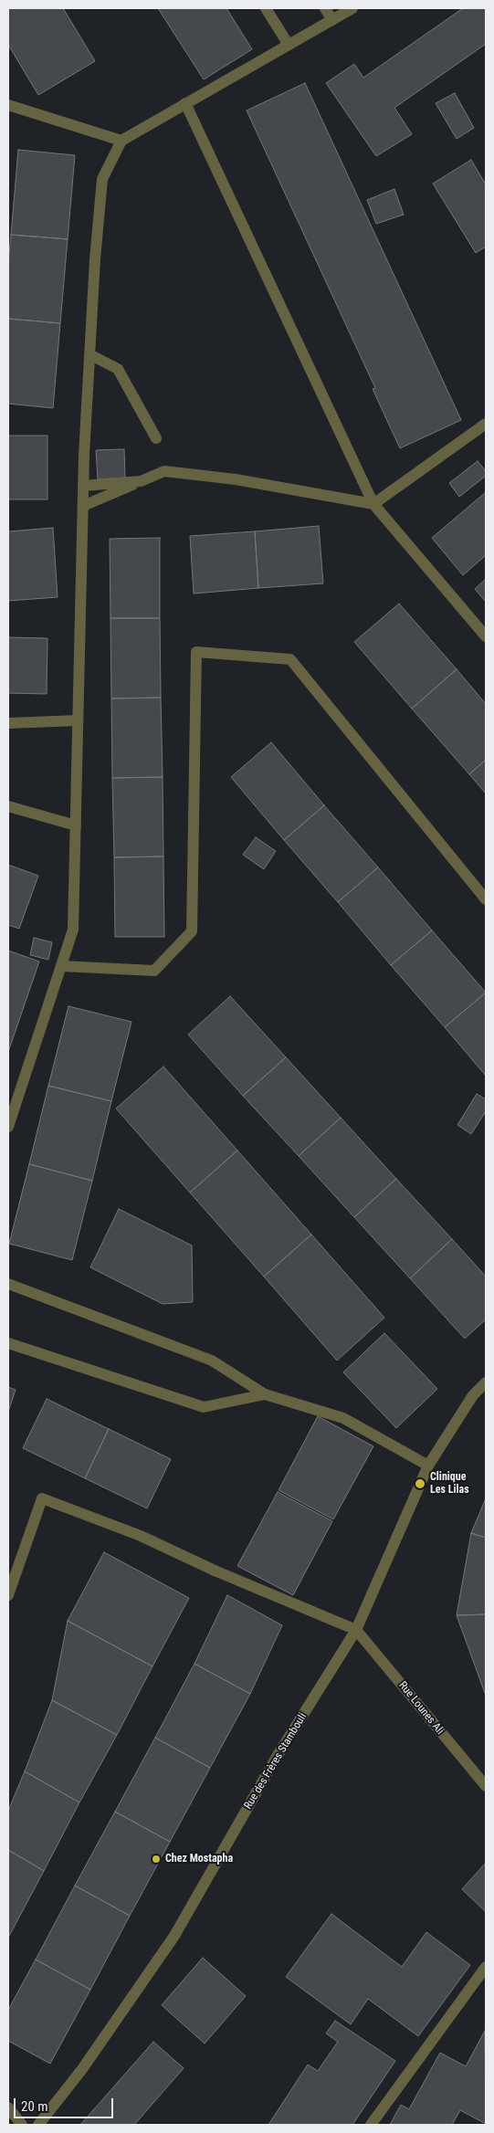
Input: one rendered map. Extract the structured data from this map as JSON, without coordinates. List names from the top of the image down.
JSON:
{
  "streets": {
    "street": ["Rue Lounes Ali", "Rue des Frères Stambouli"]
  },
  "crossings": [
    ["Rue Lounes Ali", "Rue des Frères Stambouli"]
  ],
  "places": ["Clinique Les Lilas", "Chez Mostapha"],
  "scale_bar": "20 m"
}
